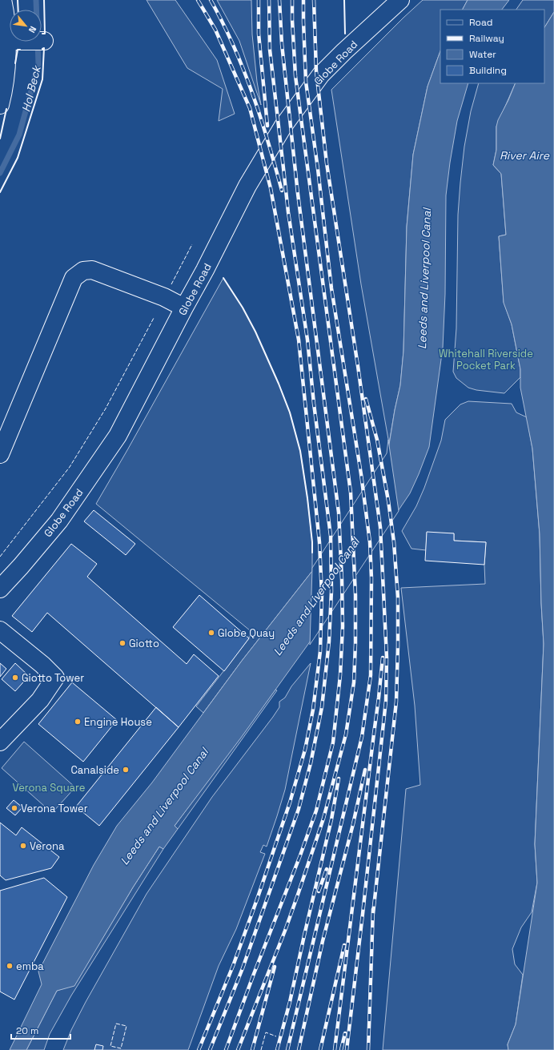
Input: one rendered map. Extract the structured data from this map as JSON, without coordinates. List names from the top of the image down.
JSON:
{
  "streets": {
    "street": ["Globe Road"]
  },
  "water": ["Hol Beck", "River Aire", "Leeds and Liverpool Canal"],
  "parks": ["Whitehall Riverside Pocket Park", "Verona Square"],
  "places": [
    "Globe Quay",
    "Giotto",
    "Giotto Tower",
    "Engine House",
    "Canalside",
    "Verona Tower",
    "Verona",
    "emba"
  ],
  "legend": [
    "Road",
    "Railway",
    "Water",
    "Building"
  ],
  "scale_bar": "20 m",
  "north": "bottom right"
}
